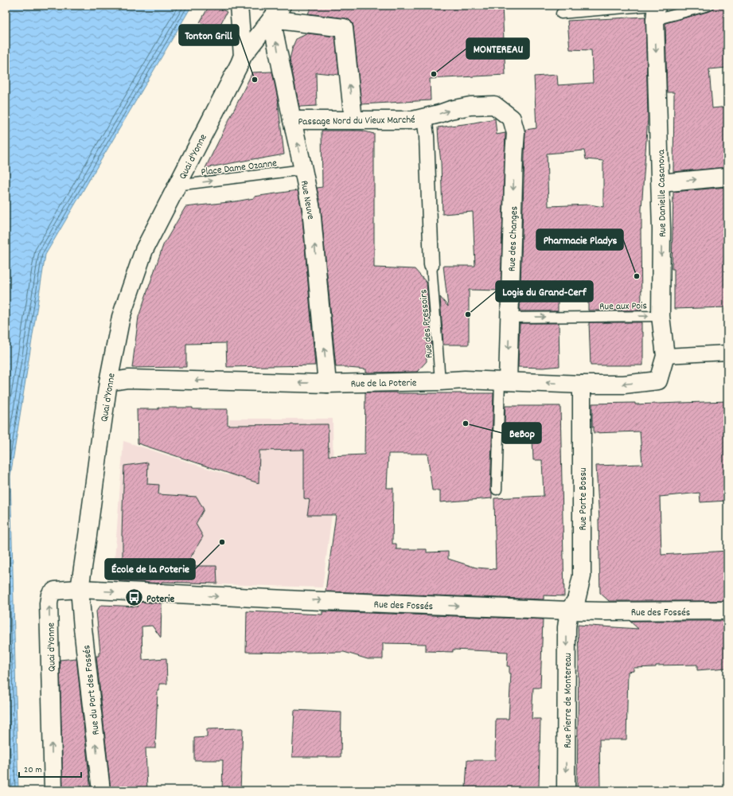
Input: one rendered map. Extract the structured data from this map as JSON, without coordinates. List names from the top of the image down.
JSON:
{
  "streets": {
    "street": [
      "Passage Nord du Vieux Marché",
      "Quai d'Yonne",
      "Rue Danielle Casanova",
      "Rue Neuve",
      "Rue des Changes",
      "Rue de la Poterie",
      "Rue Porte Bossu",
      "Rue des Fossés",
      "Rue du Port des Fossés",
      "Rue Pierre de Montereau"
    ],
    "lane": ["Place Dame Ozanne", "Rue aux Pois", "Rue des Pressoirs"]
  },
  "crossings": [
    ["Passage Nord du Vieux Marché", "Rue Neuve"],
    ["Passage Nord du Vieux Marché", "Rue des Changes"],
    ["Quai d'Yonne", "Place Dame Ozanne"],
    ["Quai d'Yonne", "Rue de la Poterie"],
    ["Quai d'Yonne", "Rue des Fossés"],
    ["Quai d'Yonne", "Rue du Port des Fossés"],
    ["Place Dame Ozanne", "Rue Neuve"],
    ["Rue Danielle Casanova", "Rue aux Pois"],
    ["Rue Danielle Casanova", "Rue de la Poterie"],
    ["Rue Neuve", "Rue de la Poterie"],
    ["Rue des Changes", "Rue aux Pois"],
    ["Rue des Changes", "Rue de la Poterie"],
    ["Rue des Pressoirs", "Rue de la Poterie"],
    ["Rue de la Poterie", "Rue Porte Bossu"],
    ["Rue Porte Bossu", "Rue des Fossés"],
    ["Rue Porte Bossu", "Rue Pierre de Montereau"],
    ["Rue des Fossés", "Rue du Port des Fossés"],
    ["Rue des Fossés", "Rue Pierre de Montereau"]
  ],
  "one_way": [
    "Place Dame Ozanne",
    "Rue Danielle Casanova",
    "Rue aux Pois",
    "Rue de la Poterie",
    "Rue des Fossés",
    "Rue du Port des Fossés",
    "Rue Pierre de Montereau"
  ],
  "places": {
    "other": [
      "MONTEREAU",
      "Tonton Grill",
      "Pharmacie Pladys",
      "Logis du Grand-Cerf",
      "BeBop",
      "École de la Poterie"
    ],
    "bus stop": ["Poterie"]
  },
  "scale_bar": "20 m"
}
